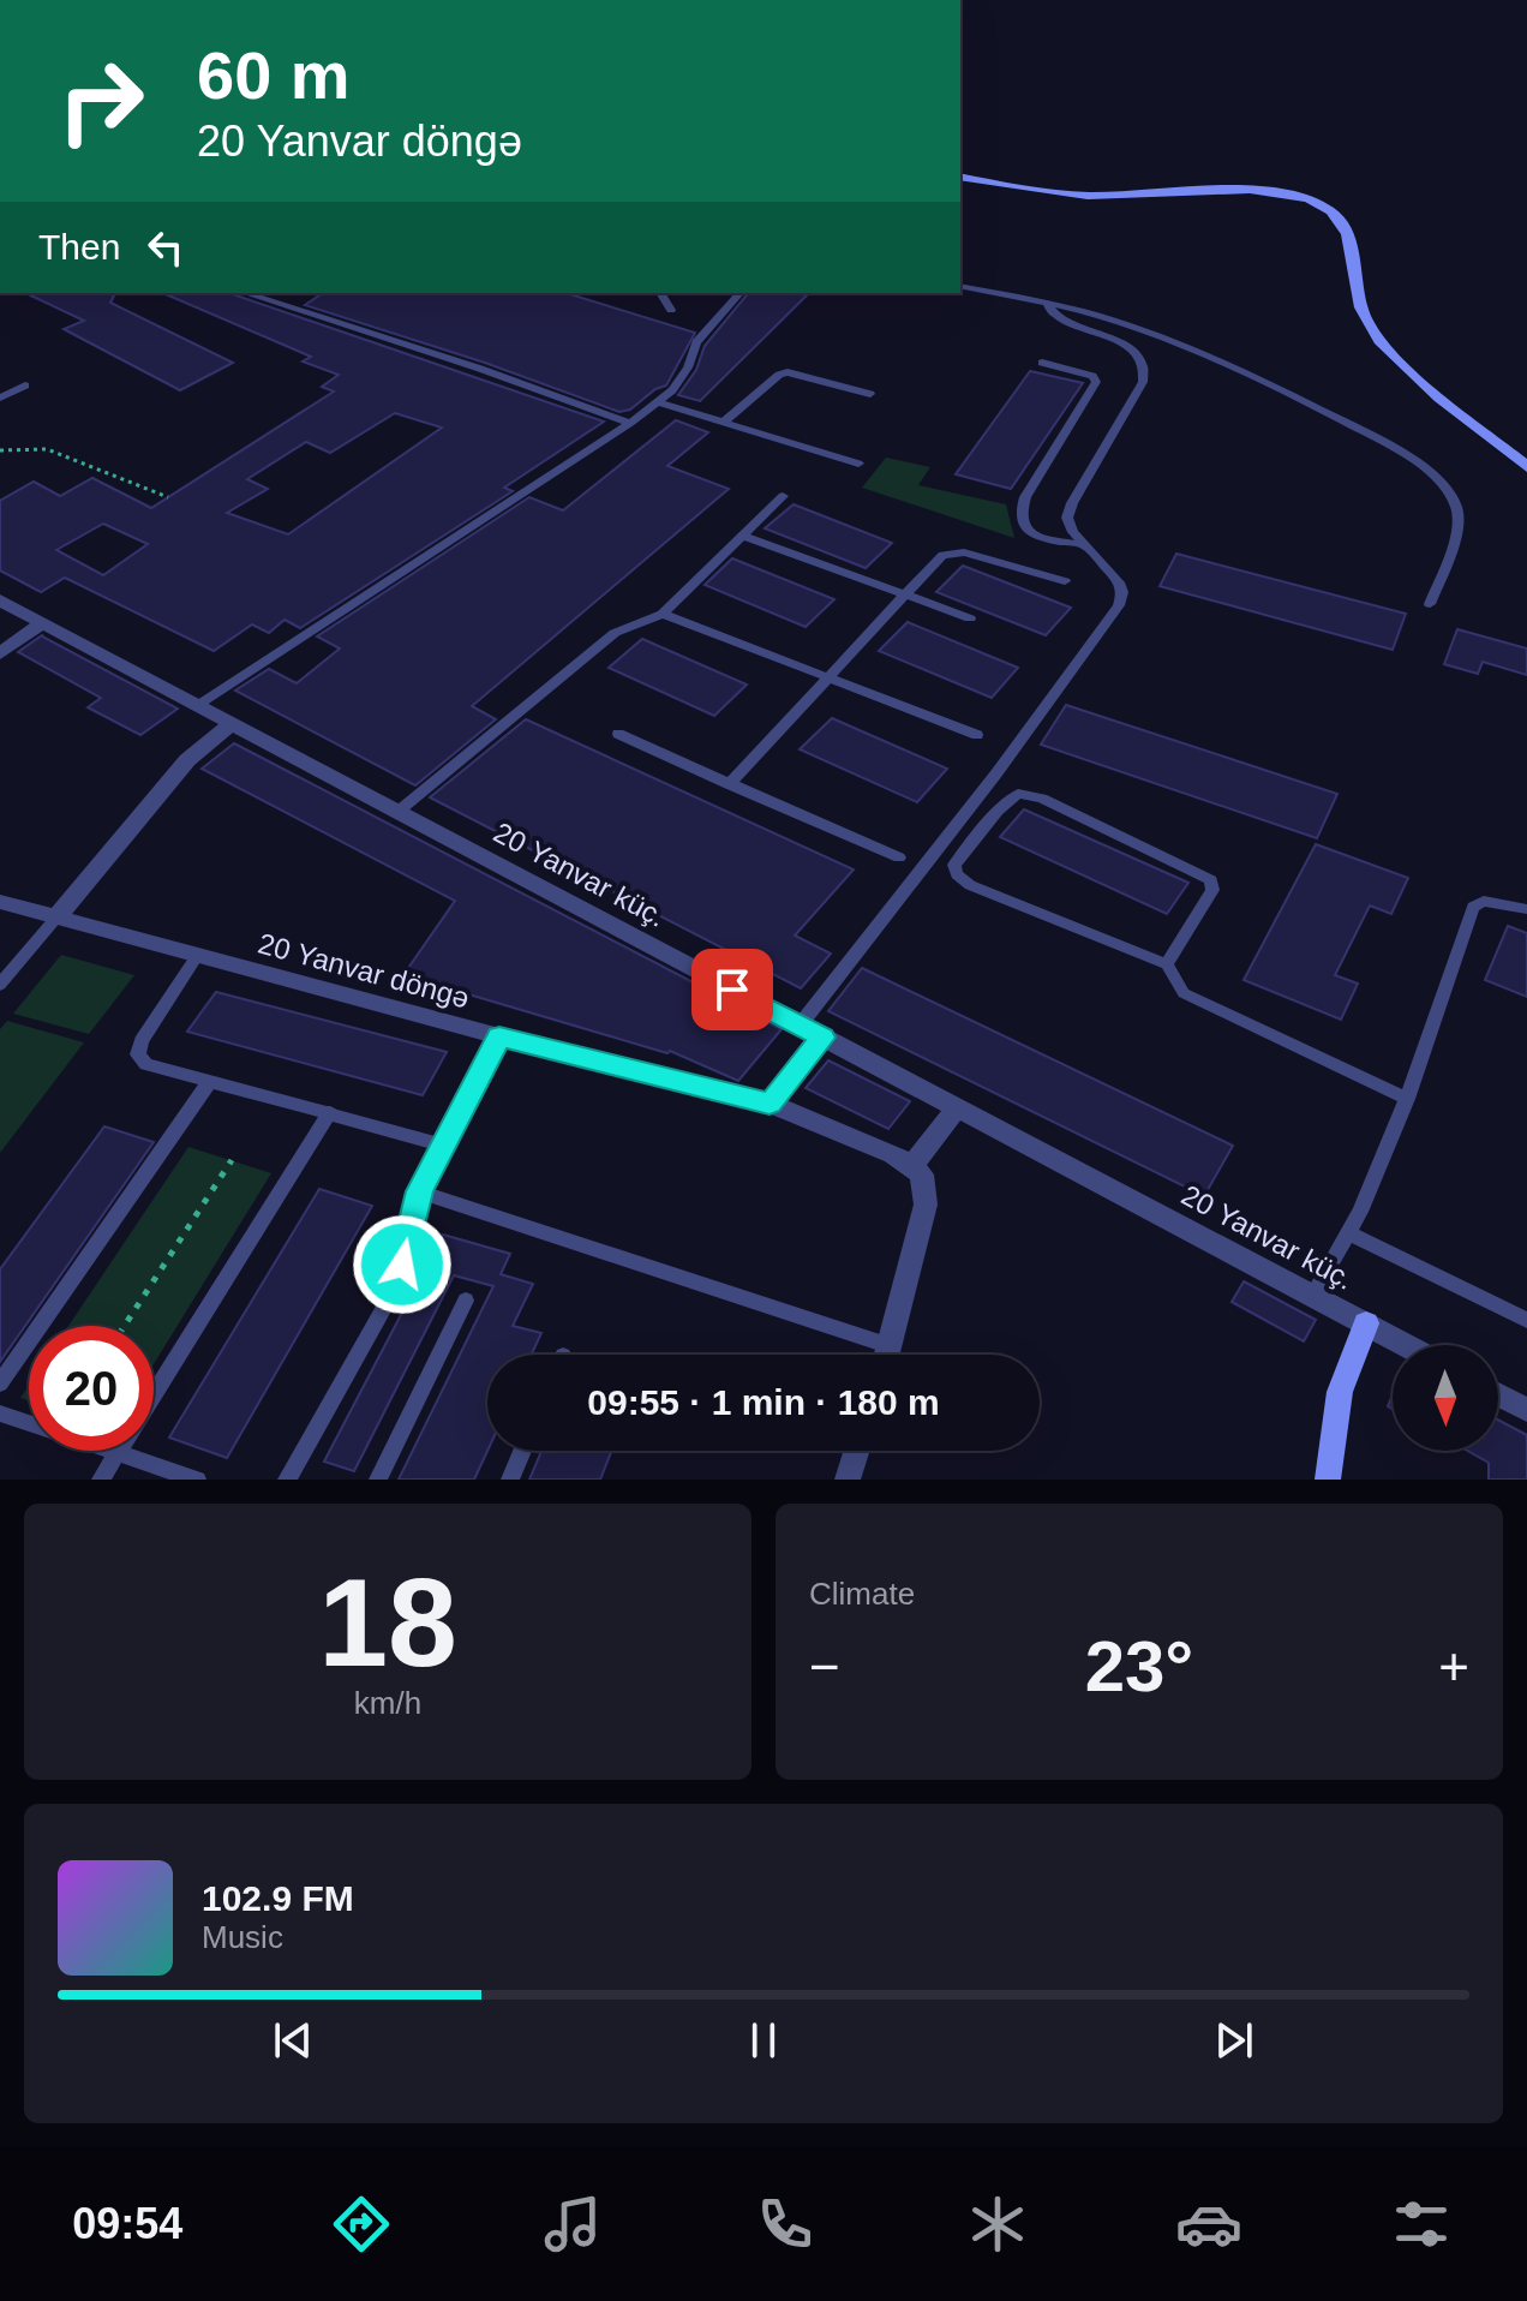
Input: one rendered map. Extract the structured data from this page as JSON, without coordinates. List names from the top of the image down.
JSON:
{
  "streets": {
    "street": ["20 Yanvar küç.", "20 Yanvar döngə"]
  },
  "north": "bottom",
  "page": {
    "turn": ["60 m", "20 Yanvar döngə"],
    "then": "Then",
    "limit": "20",
    "trip": "09:55 · 1 min · 180 m",
    "tile": [
      ["18", "km/h"],
      "Climate"
    ],
    "heat": ["−", "23°", "+"],
    "song": ["102.9 FM", "Music"],
    "tabs": "09:54"
  }
}
